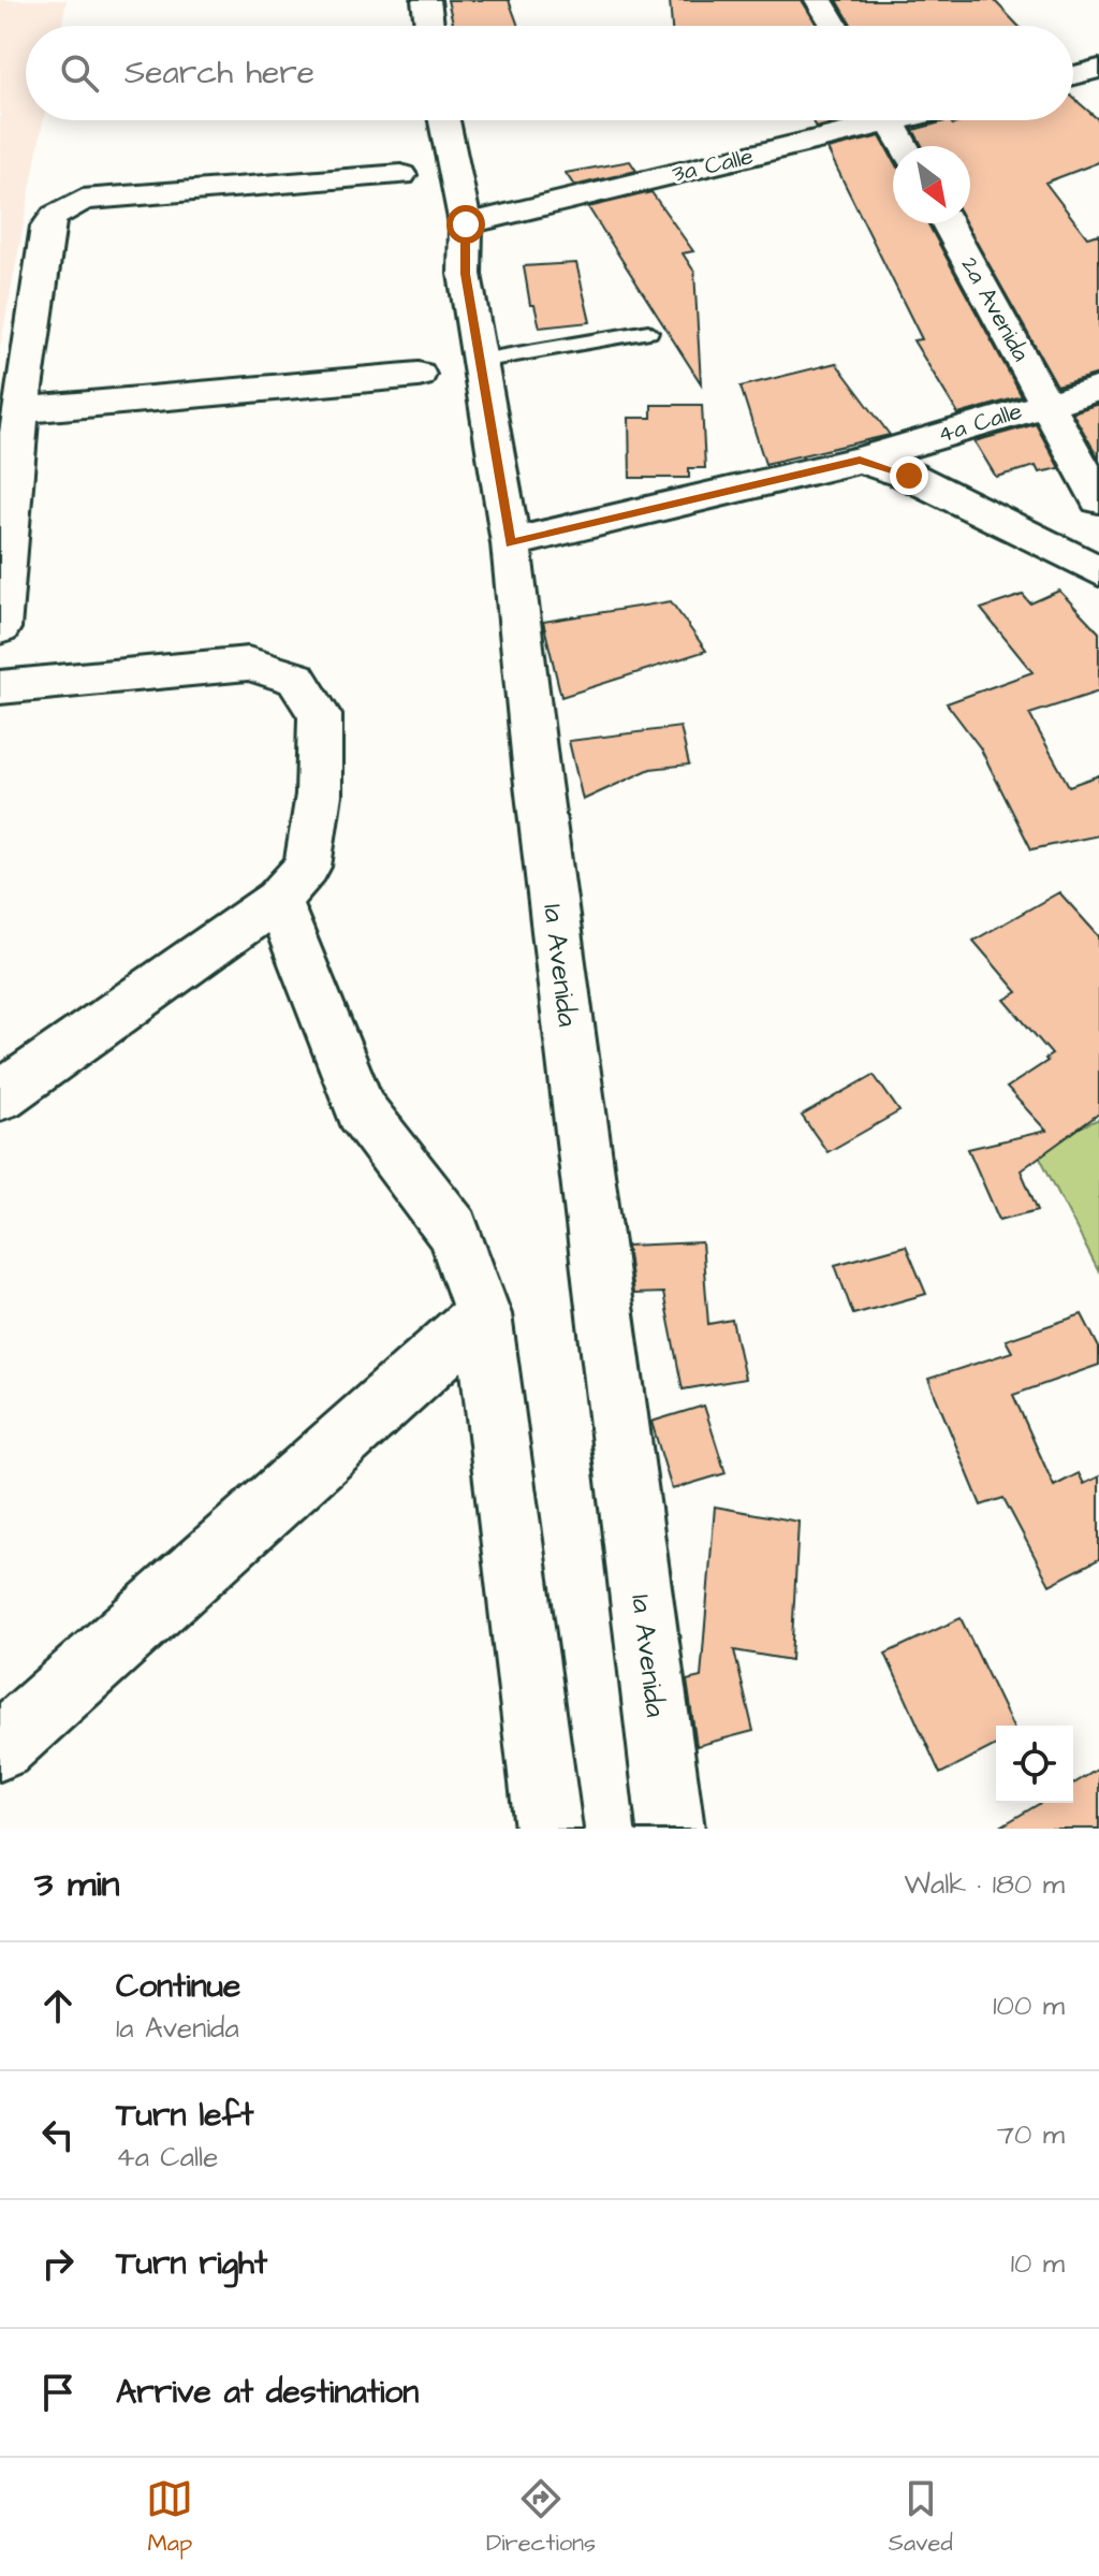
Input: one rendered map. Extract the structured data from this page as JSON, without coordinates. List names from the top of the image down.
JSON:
{
  "streets": {
    "street": [
      "3a Calle",
      "2a Avenida",
      "4a Calle",
      "1a Avenida"
    ]
  },
  "crossings": [
    ["3a Calle", "1a Avenida"],
    ["2a Avenida", "4a Calle"],
    ["4a Calle", "1a Avenida"]
  ],
  "north": "bottom right",
  "page": {
    "search": "Search here",
    "heading": ["3 min", "Walk · 180 m"],
    "list": [
      ["Continue", "1a Avenida", "100 m"],
      ["Turn left", "4a Calle", "70 m"],
      ["Turn right", "10 m"],
      "Arrive at destination"
    ],
    "nav": ["Map", "Directions", "Saved"]
  }
}
